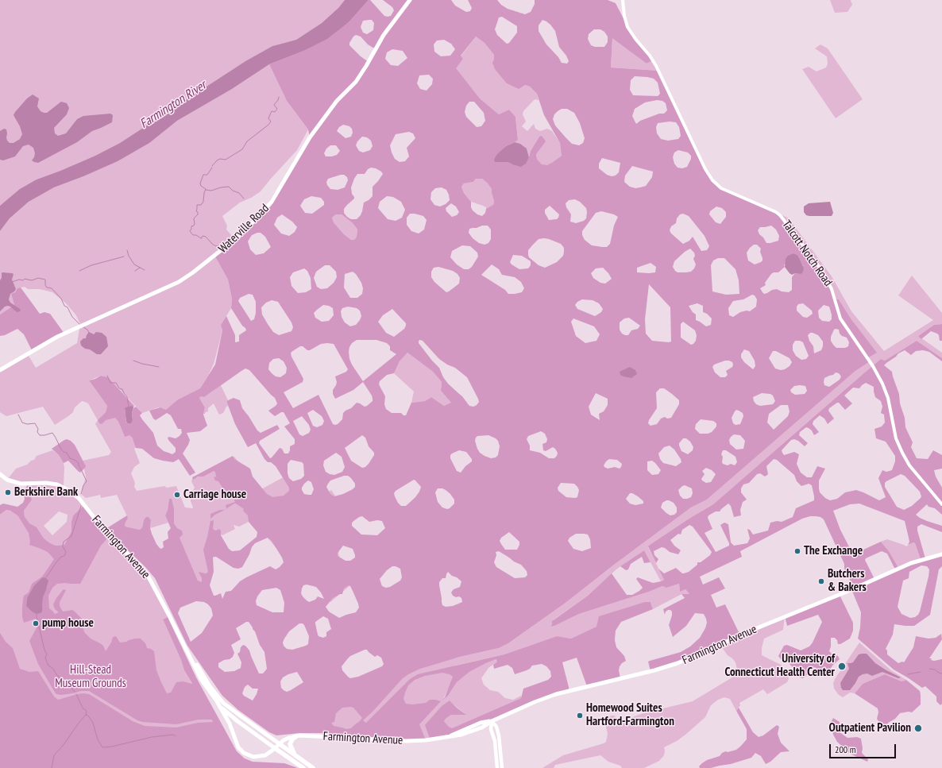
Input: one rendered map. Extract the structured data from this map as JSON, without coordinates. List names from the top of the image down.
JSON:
{
  "streets": {
    "main road": ["Waterville Road", "Farmington Avenue"],
    "street": ["Talcott Notch Road"]
  },
  "water": ["Farmington River"],
  "parks": ["Hill-Stead Museum Grounds"],
  "places": [
    "Berkshire Bank",
    "Carriage house",
    "The Exchange",
    "Butchers & Bakers",
    "pump house",
    "University of Connecticut Health Center",
    "Homewood Suites Hartford-Farmington",
    "Outpatient Pavilion"
  ],
  "scale_bar": "200 m"
}
